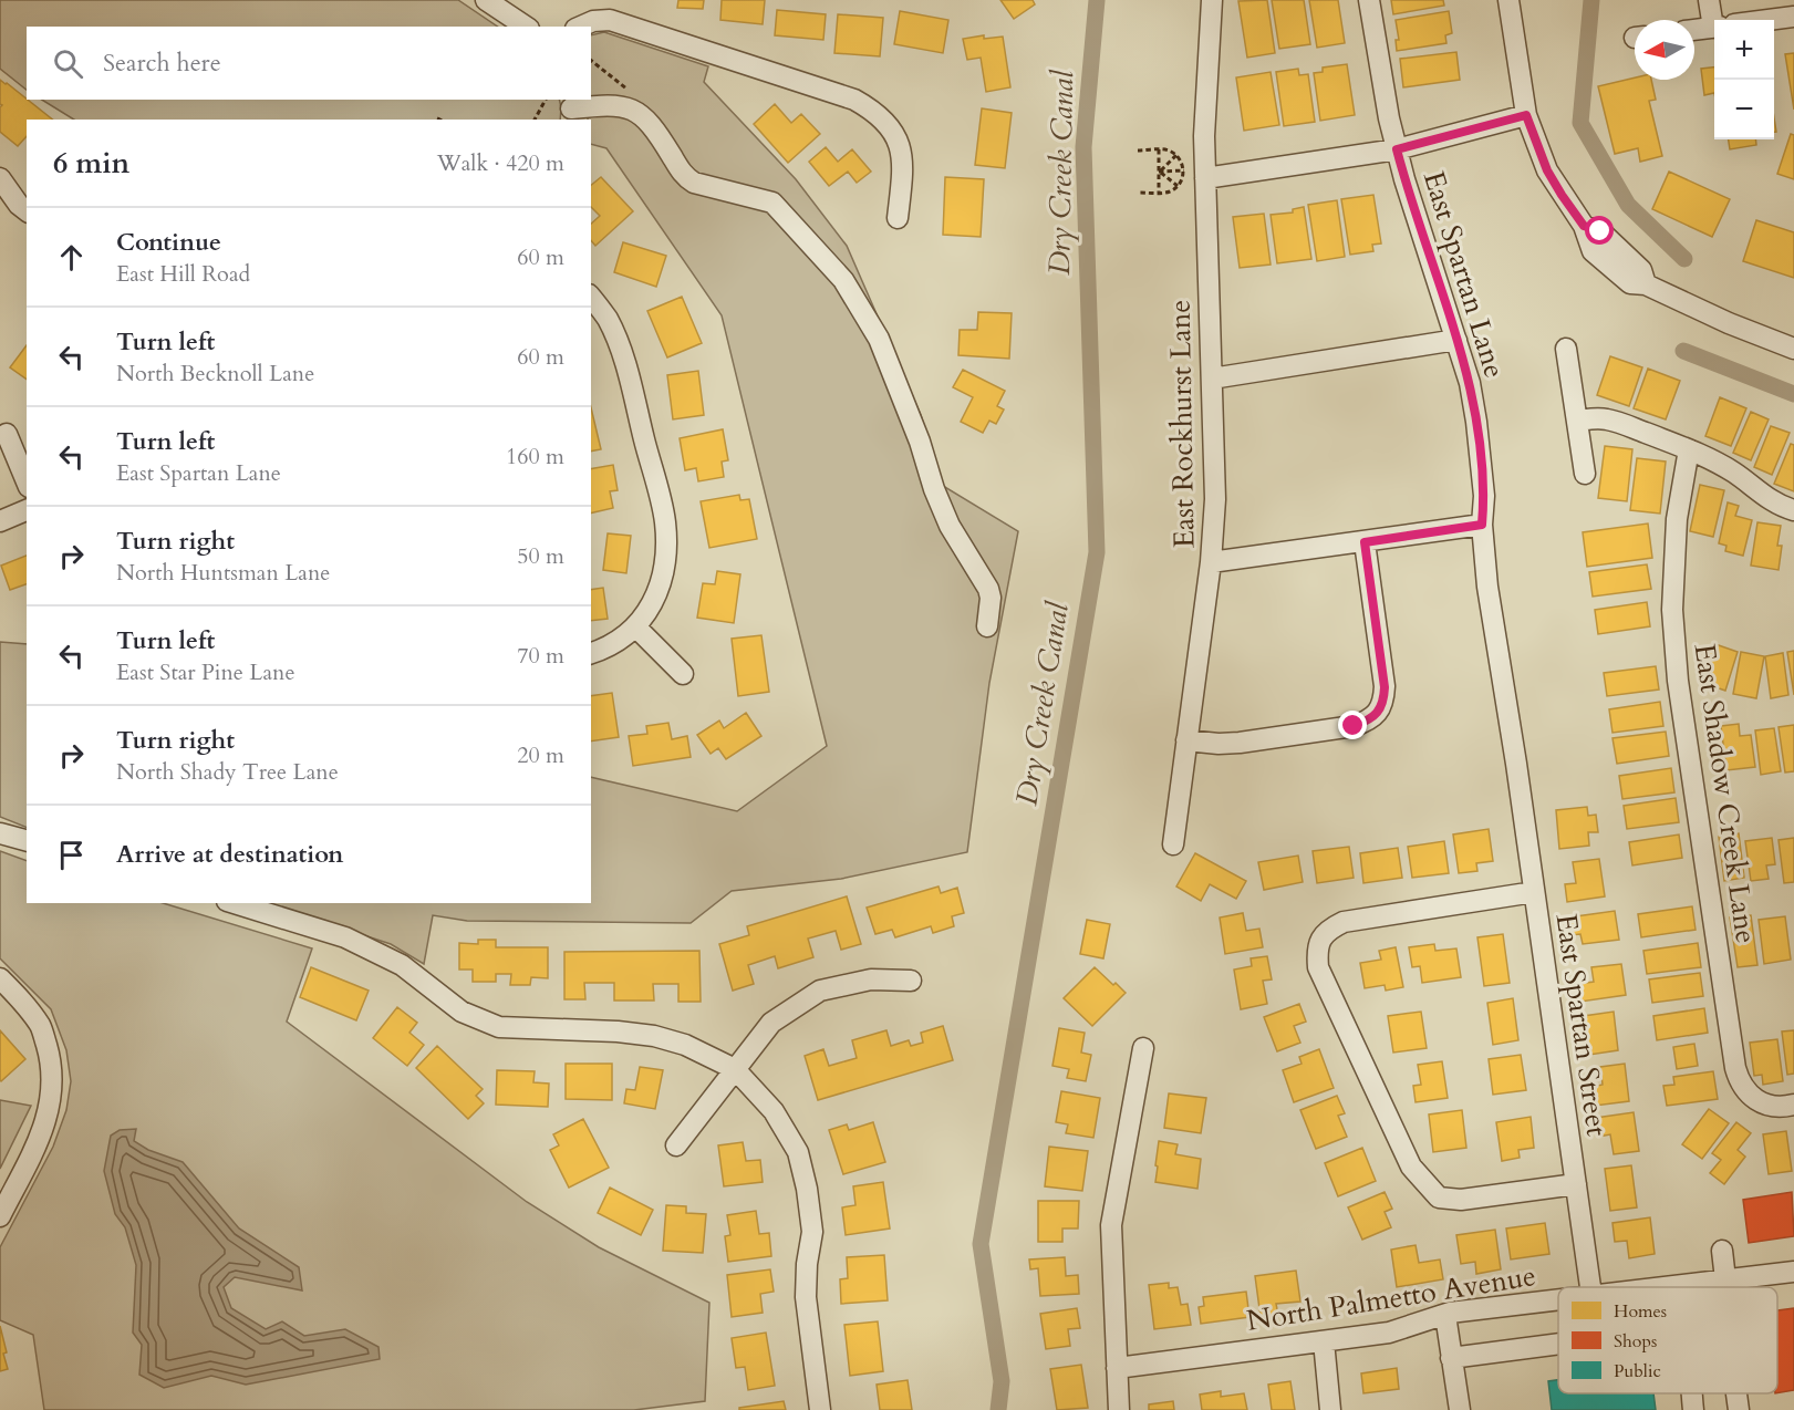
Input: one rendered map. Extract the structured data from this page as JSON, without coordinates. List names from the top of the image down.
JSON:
{
  "streets": {
    "street": [
      "East Spartan Lane",
      "East Rockhurst Lane",
      "East Shadow Creek Lane",
      "East Spartan Street",
      "North Palmetto Avenue"
    ]
  },
  "crossings": [
    ["East Spartan Lane", "East Spartan Street"]
  ],
  "water": ["Dry Creek Canal"],
  "legend": ["Homes", "Shops", "Public"],
  "north": "left",
  "page": {
    "map_buttons": ["+", "−"],
    "search": "Search here",
    "heading": ["6 min", "Walk · 420 m"],
    "list": [
      ["Continue", "East Hill Road", "60 m"],
      ["Turn left", "North Becknoll Lane", "60 m"],
      ["Turn left", "East Spartan Lane", "160 m"],
      ["Turn right", "North Huntsman Lane", "50 m"],
      ["Turn left", "East Star Pine Lane", "70 m"],
      ["Turn right", "North Shady Tree Lane", "20 m"],
      "Arrive at destination"
    ]
  }
}
